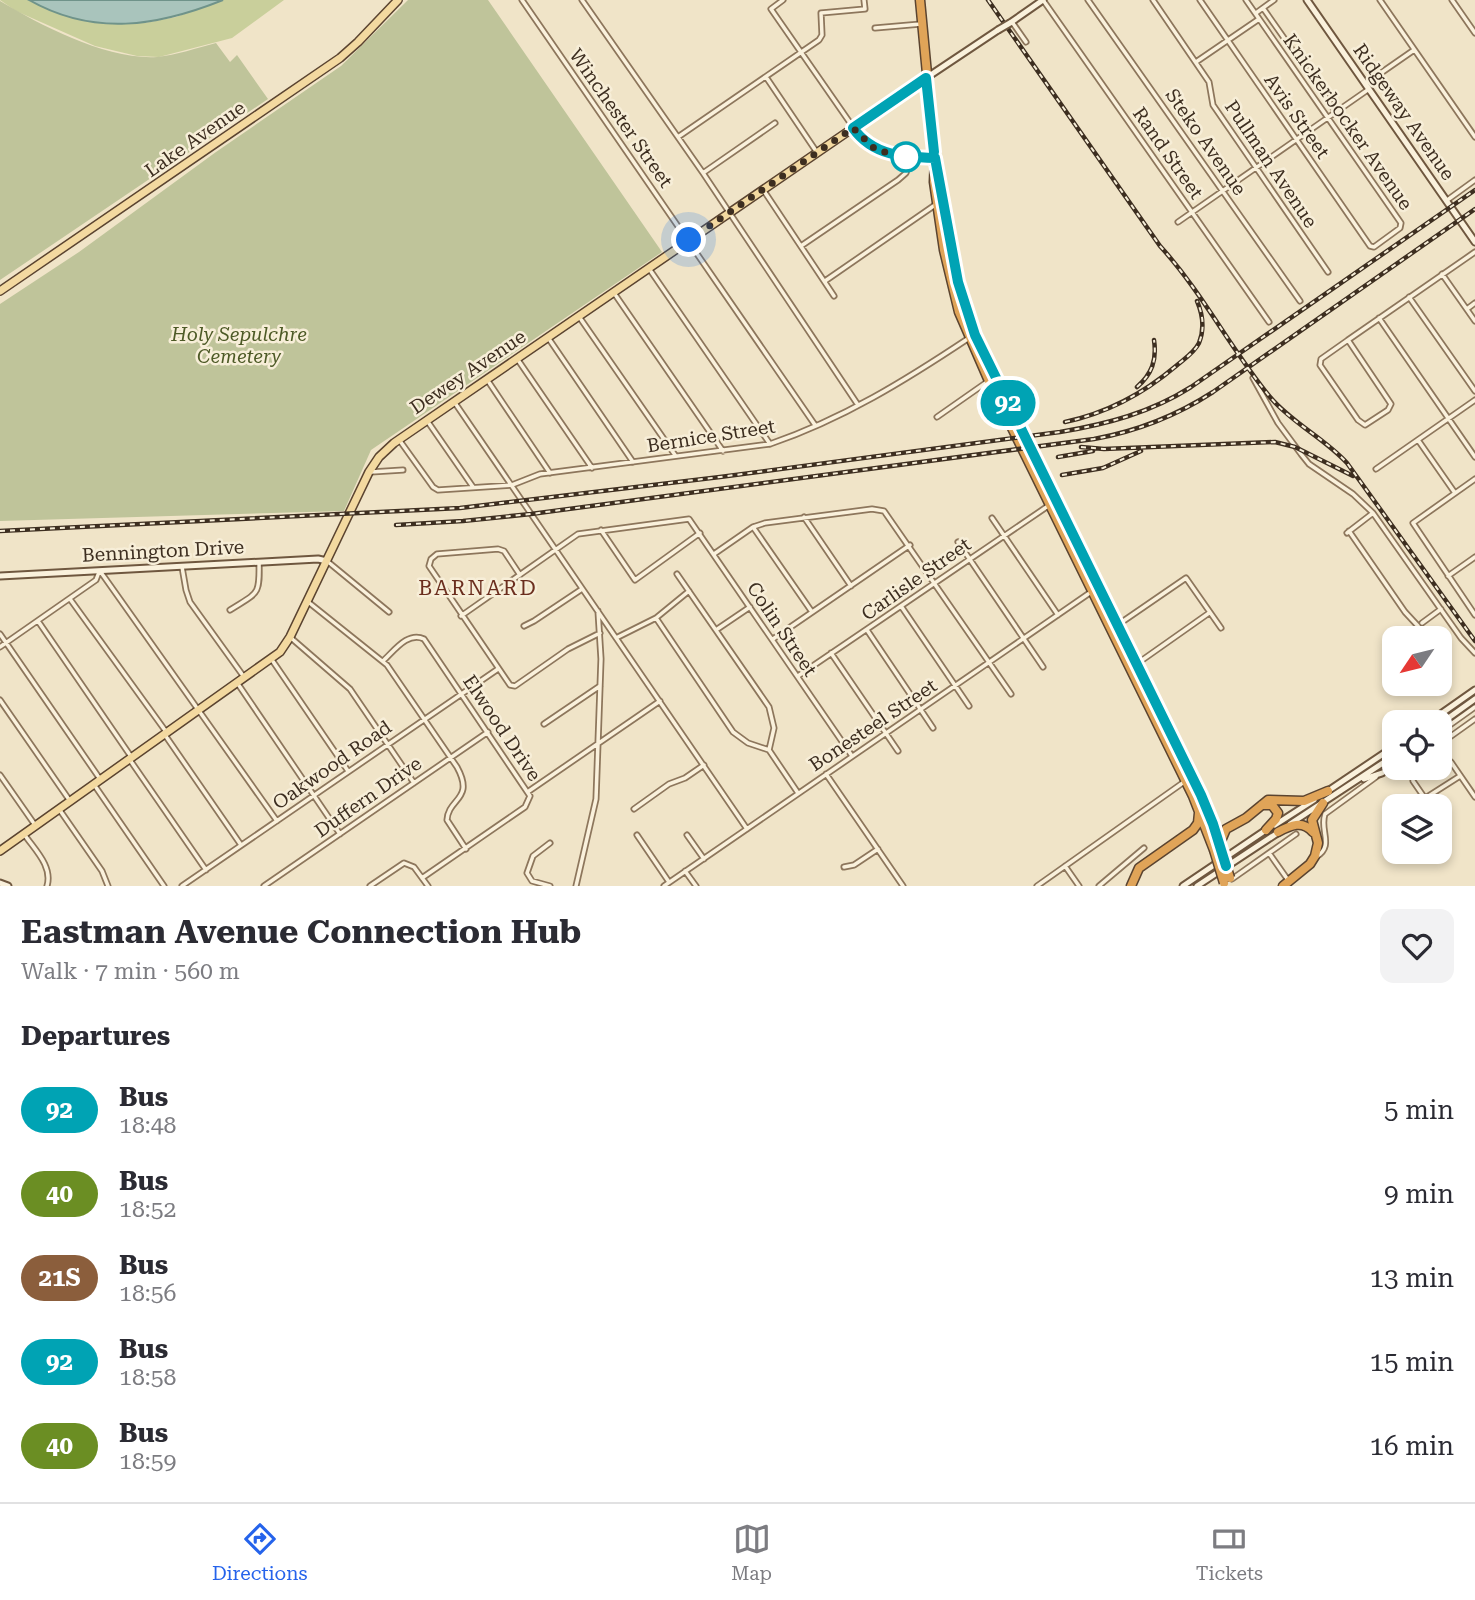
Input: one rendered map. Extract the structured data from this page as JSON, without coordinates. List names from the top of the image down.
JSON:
{
  "streets": {
    "main road": ["Lake Avenue", "Dewey Avenue"],
    "street": [
      "Ridgeway Avenue",
      "Avis Street",
      "Winchester Street",
      "Knickerbocker Avenue",
      "Steko Avenue",
      "Rand Street",
      "Pullman Avenue",
      "Bernice Street",
      "Bennington Drive",
      "Carlisle Street",
      "Colin Street",
      "Bonesteel Street",
      "Elwood Drive",
      "Oakwood Road",
      "Duffern Drive"
    ]
  },
  "crossings": [
    ["Avis Street", "Knickerbocker Avenue"],
    ["Winchester Street", "Dewey Avenue"],
    ["Winchester Street", "Bernice Street"],
    ["Rand Street", "Dewey Avenue"],
    ["Dewey Avenue", "Bernice Street"],
    ["Dewey Avenue", "Bennington Drive"],
    ["Carlisle Street", "Colin Street"],
    ["Colin Street", "Bonesteel Street"],
    ["Elwood Drive", "Oakwood Road"],
    ["Elwood Drive", "Duffern Drive"]
  ],
  "districts": ["BARNARD"],
  "parks": ["Holy Sepulchre Cemetery"],
  "lines": ["bus line 92"],
  "north": "bottom left",
  "page": {
    "on_map": "92",
    "heading": [
      ["Eastman Avenue Connection Hub", "Walk · 7 min · 560 m"],
      "Departures"
    ],
    "list": [
      {
        "mark": "92",
        "name": "Bus",
        "note": "18:48",
        "value": "5 min"
      },
      {
        "mark": "40",
        "name": "Bus",
        "note": "18:52",
        "value": "9 min"
      },
      {
        "mark": "21S",
        "name": "Bus",
        "note": "18:56",
        "value": "13 min"
      },
      {
        "mark": "92",
        "name": "Bus",
        "note": "18:58",
        "value": "15 min"
      },
      {
        "mark": "40",
        "name": "Bus",
        "note": "18:59",
        "value": "16 min"
      }
    ],
    "tabs": ["Directions", "Map", "Tickets"]
  }
}
